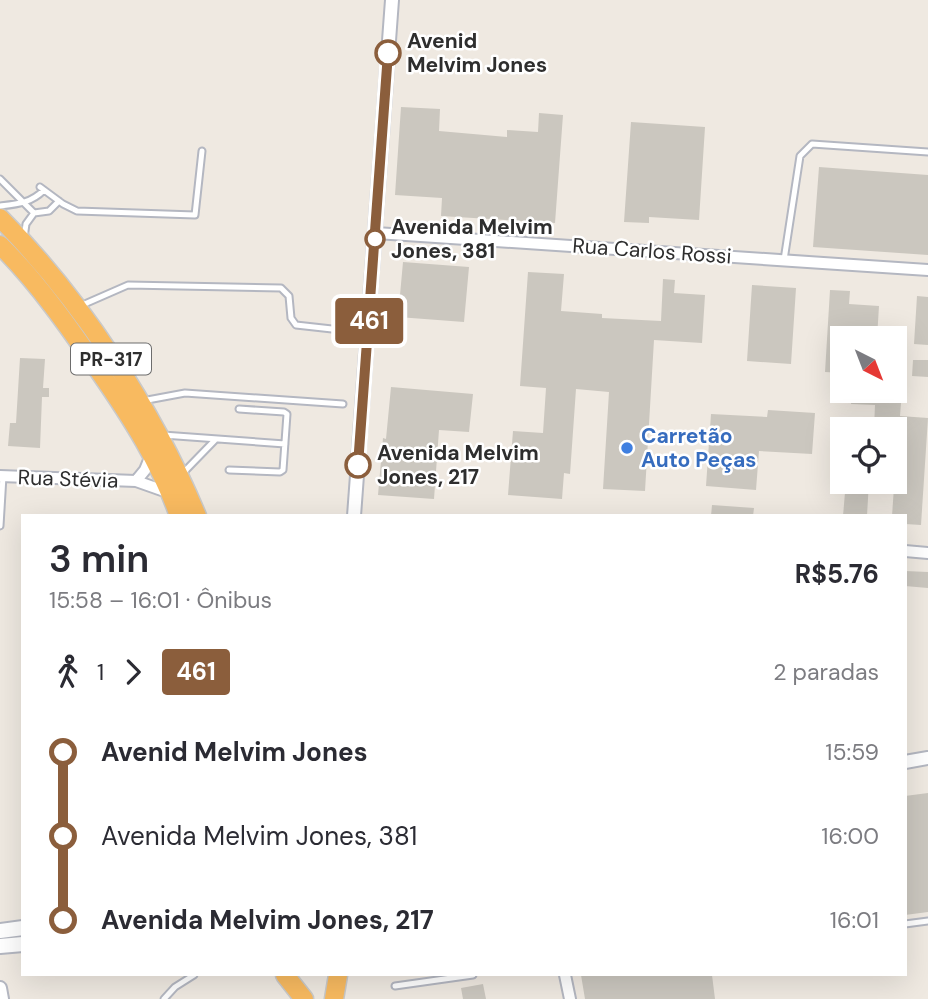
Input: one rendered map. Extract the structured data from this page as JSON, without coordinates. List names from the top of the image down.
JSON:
{
  "streets": {
    "highway": ["PR-317"],
    "street": ["Rua Carlos Rossi", "Rua Stévia"]
  },
  "crossings": [
    ["PR-317", "Rua Stévia"]
  ],
  "places": [
    "Avenid Melvim Jones",
    "Avenida Melvim Jones, 381",
    "Carretão Auto Peças",
    "Avenida Melvim Jones, 217"
  ],
  "lines": ["bus line 461"],
  "north": "bottom right",
  "page": {
    "on_map": "461",
    "heading": ["3 min", "15:58 – 16:01 · Ônibus", "R$5.76"],
    "legs": ["1", "461", "2 paradas"],
    "list": [
      {
        "name": "Avenid Melvim Jones",
        "value": "15:59"
      },
      {
        "name": "Avenida Melvim Jones, 381",
        "value": "16:00"
      },
      {
        "name": "Avenida Melvim Jones, 217",
        "value": "16:01"
      }
    ]
  }
}
